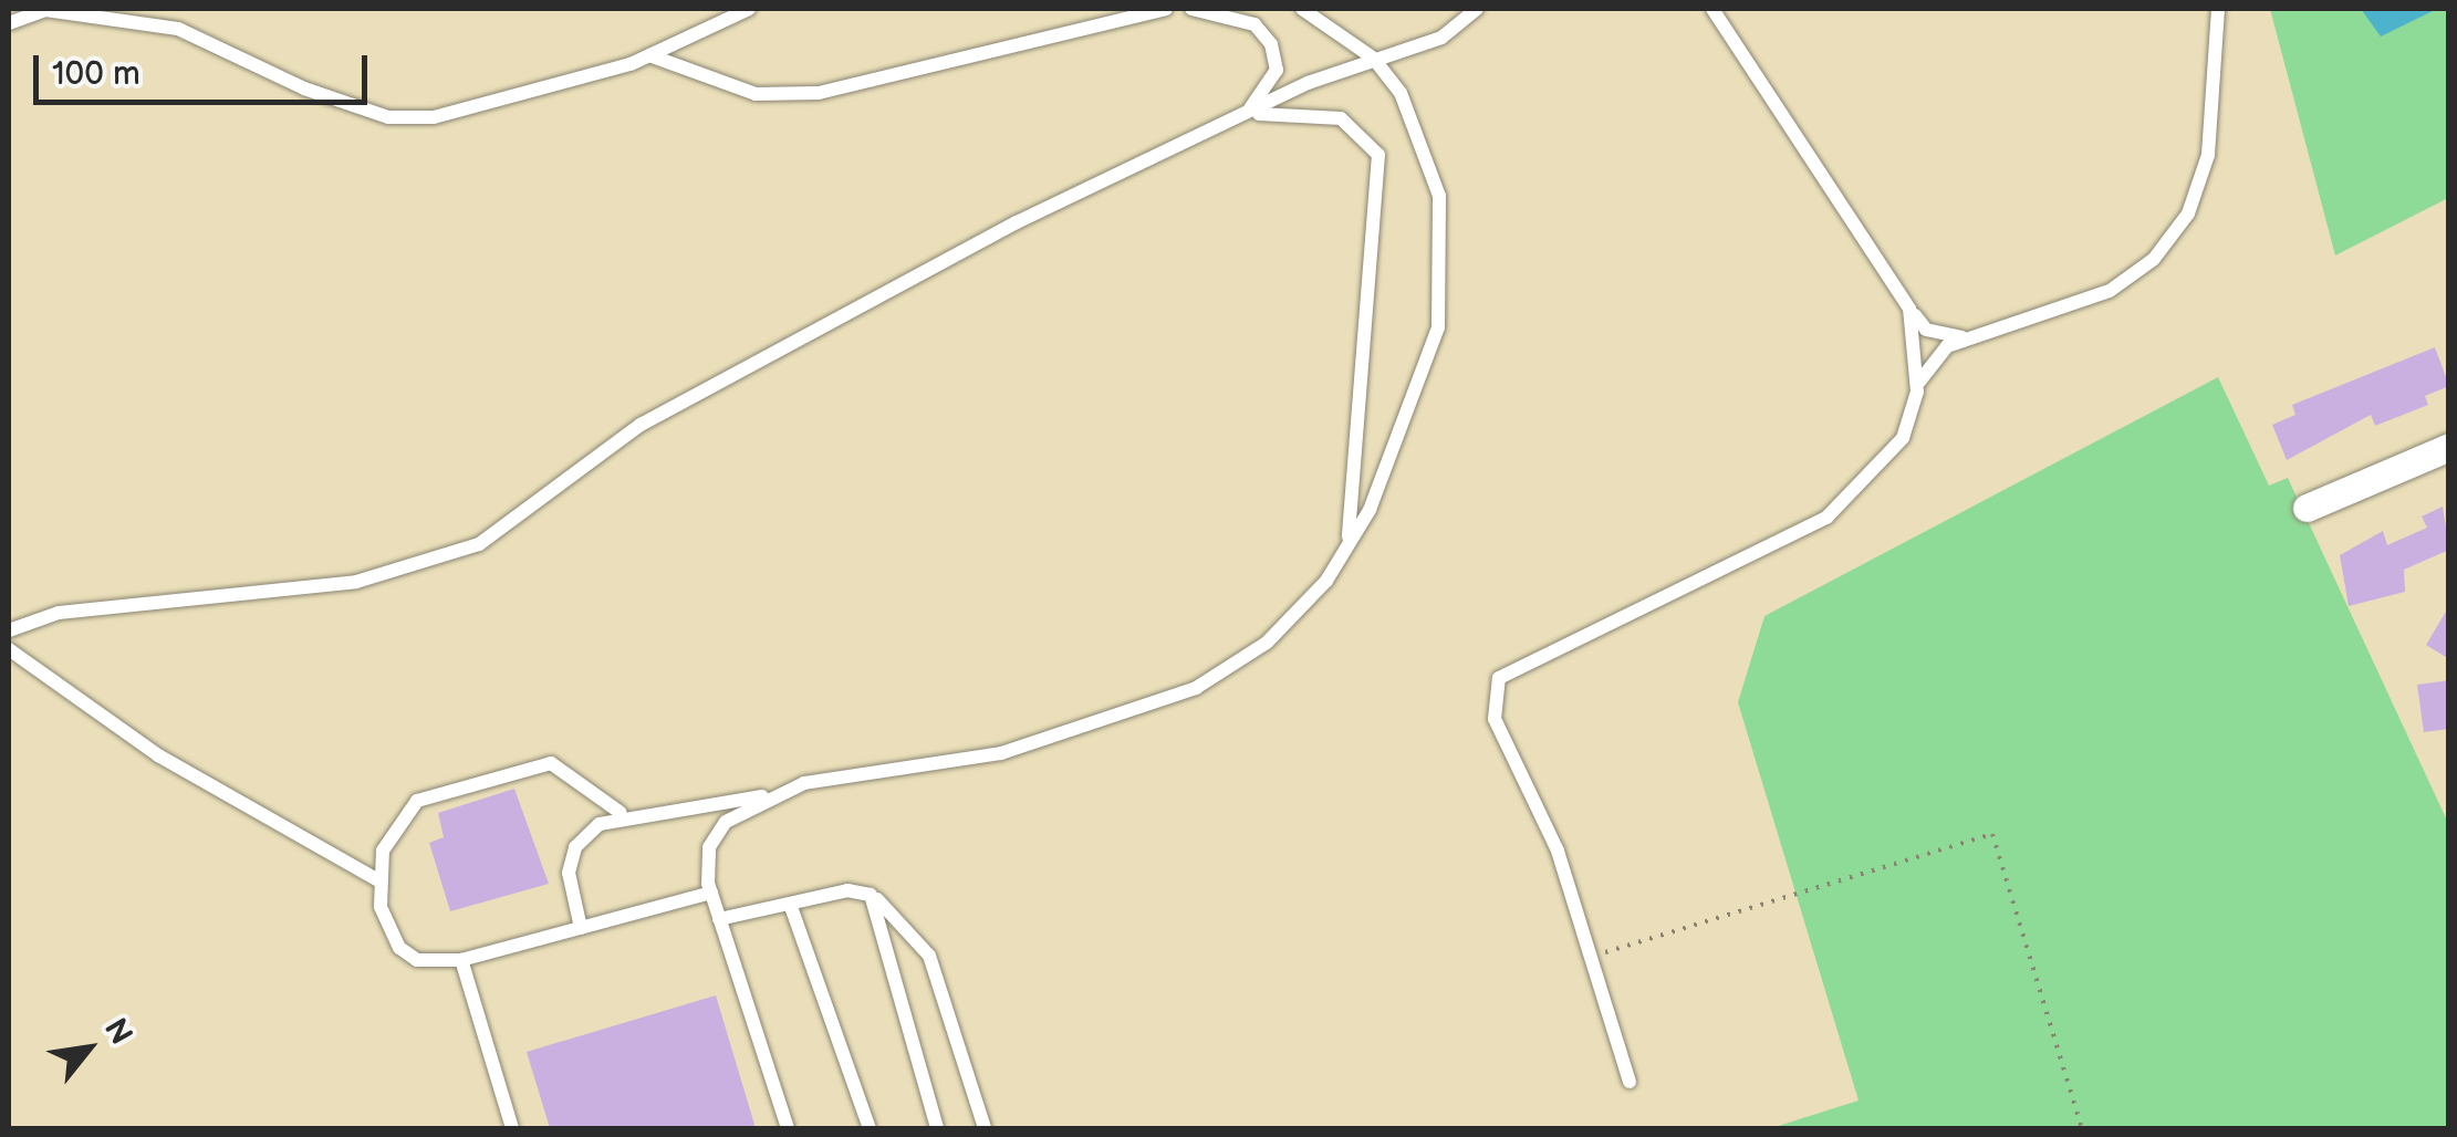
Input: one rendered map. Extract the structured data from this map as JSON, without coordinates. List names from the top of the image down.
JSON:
{
  "scale_bar": "100 m",
  "north": "top right"
}
